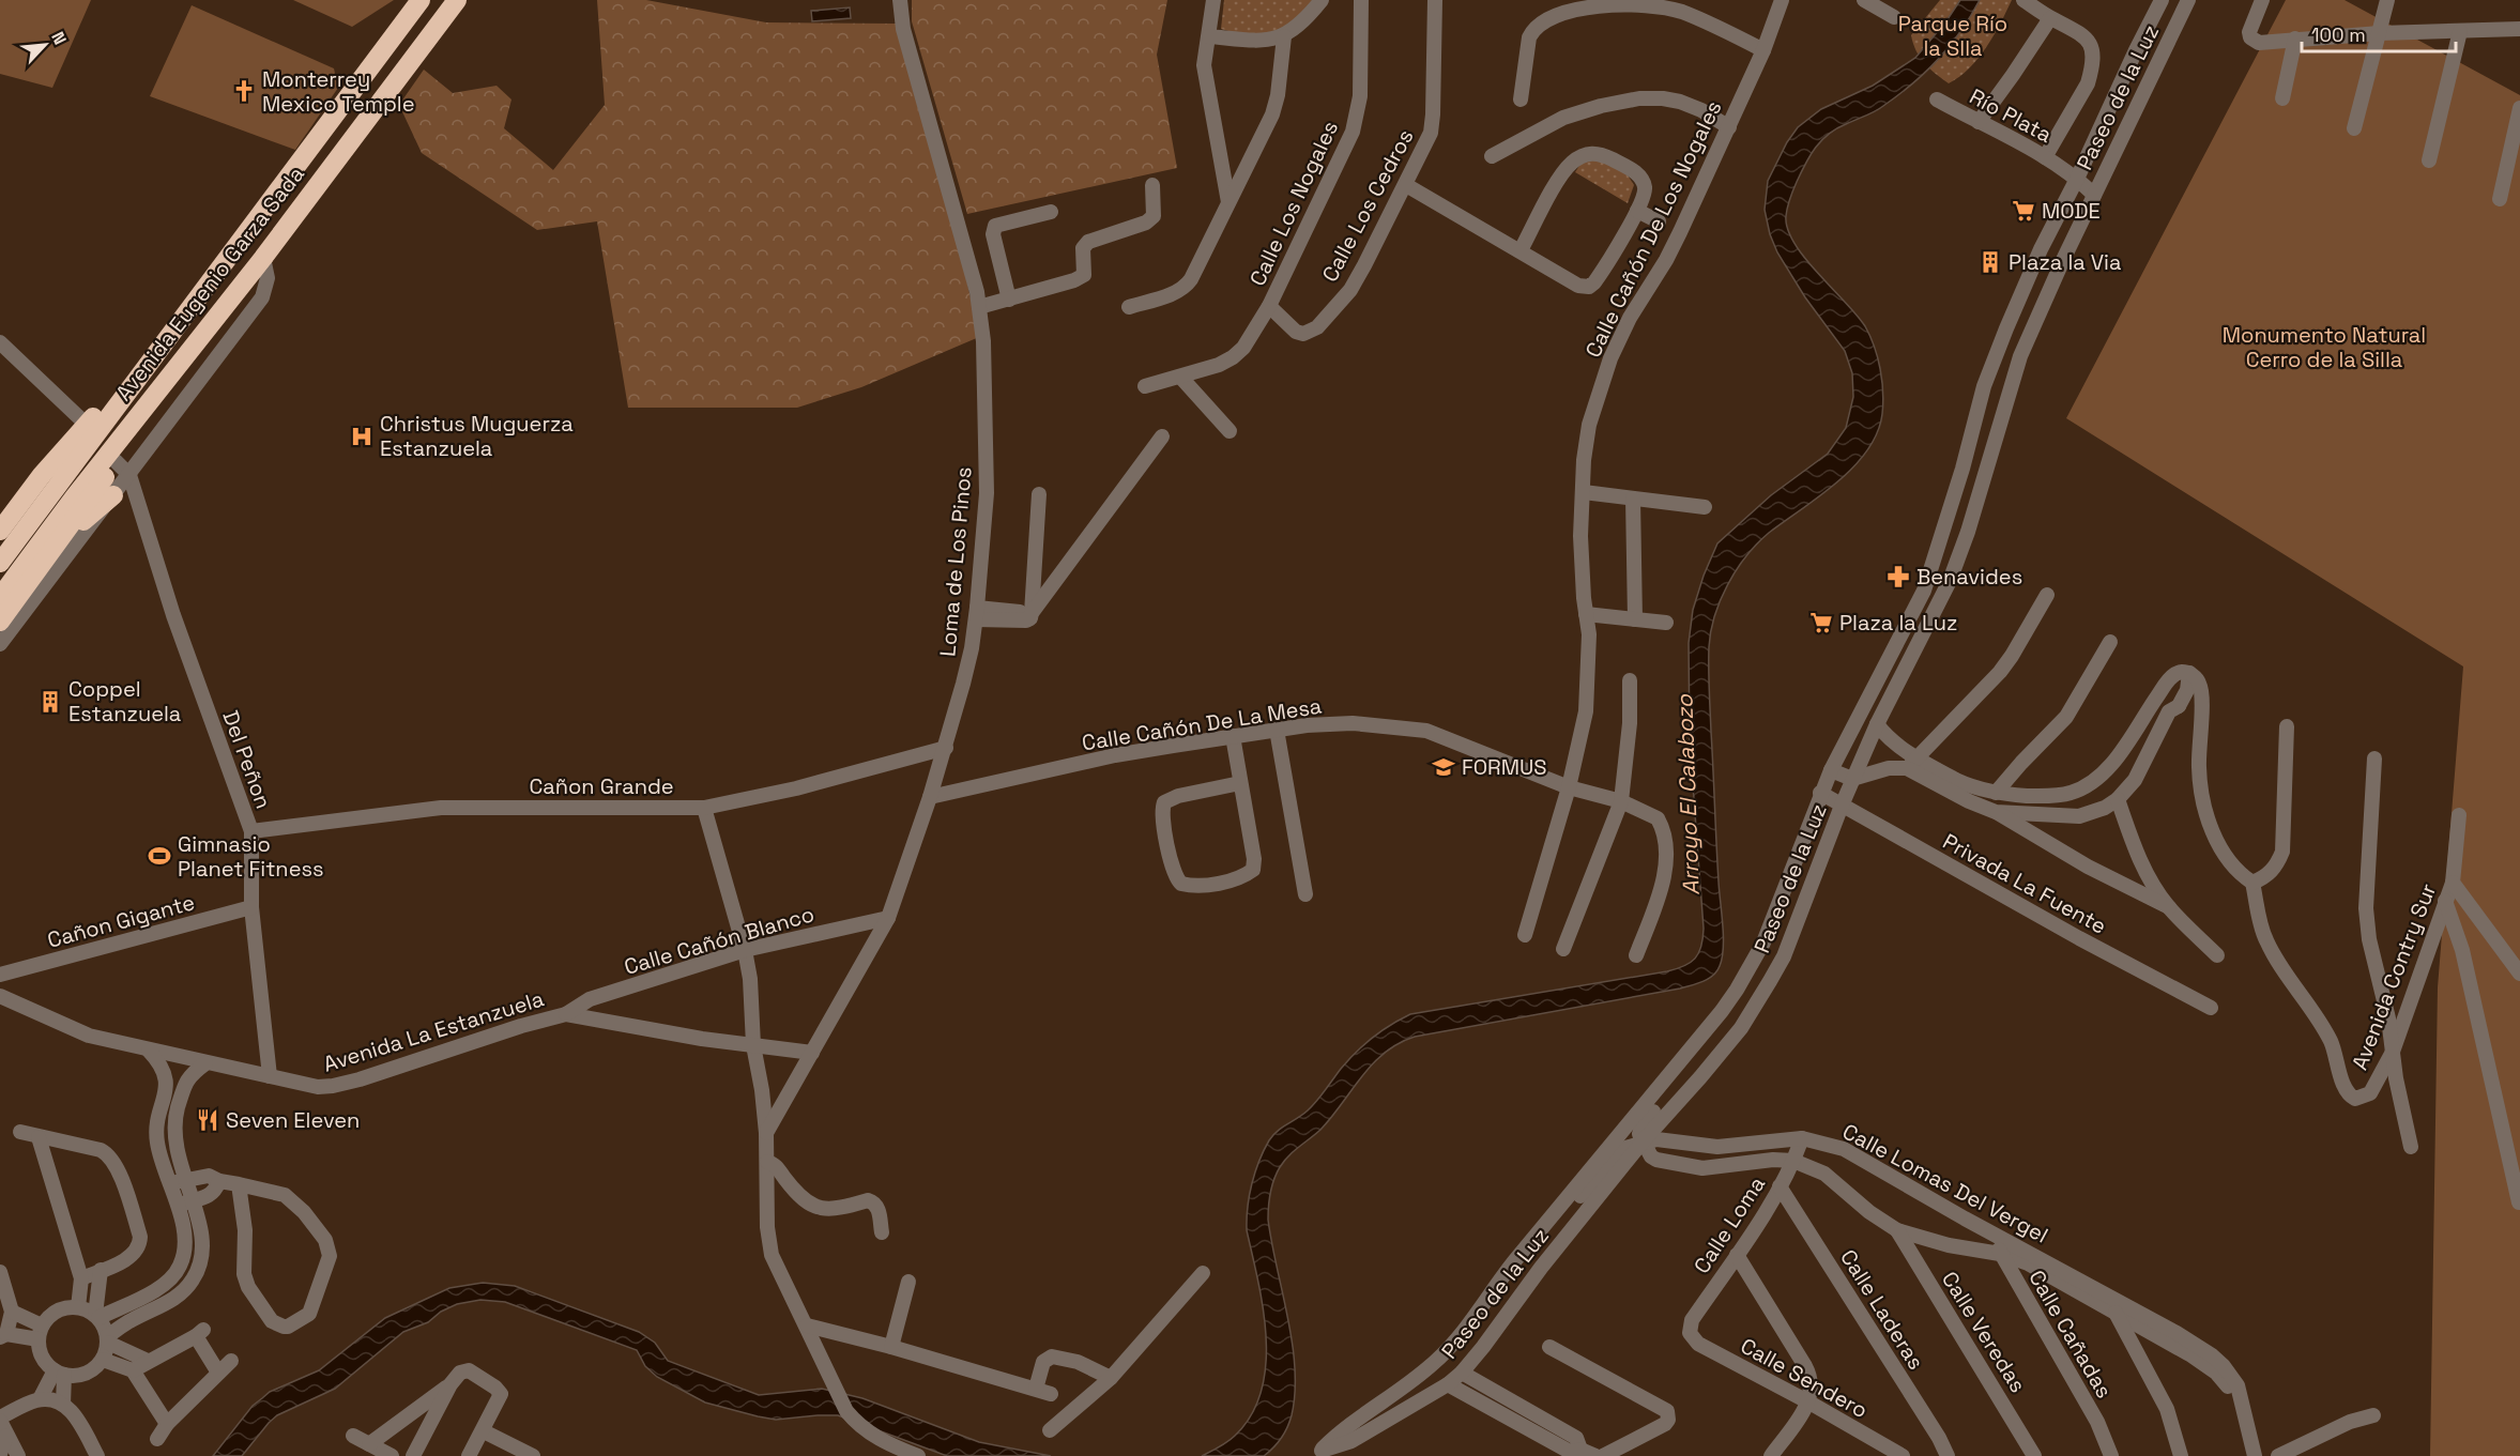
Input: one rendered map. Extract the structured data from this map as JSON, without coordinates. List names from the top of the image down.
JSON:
{
  "streets": {
    "highway": ["Avenida Eugenio Garza Sada"],
    "street": [
      "Paseo de la Luz",
      "Río Plata",
      "Calle Los Nogales",
      "Calle Los Cedros",
      "Calle Cañón De Los Nogales",
      "Loma de Los Pinos",
      "Calle Cañón De La Mesa",
      "Del Peñon",
      "Cañon Grande",
      "Privada La Fuente",
      "Cañon Gigante",
      "Calle Cañón Blanco",
      "Avenida Contry Sur",
      "Avenida La Estanzuela",
      "Calle Lomas Del Vergel",
      "Calle Loma",
      "Calle Laderas",
      "Calle Veredas",
      "Calle Cañadas",
      "Calle Sendero"
    ]
  },
  "crossings": [
    ["Paseo de la Luz", "Río Plata"],
    ["Paseo de la Luz", "Privada La Fuente"],
    ["Paseo de la Luz", "Calle Lomas Del Vergel"],
    ["Calle Los Nogales", "Calle Los Cedros"],
    ["Calle Cañón De Los Nogales", "Calle Cañón De La Mesa"],
    ["Loma de Los Pinos", "Calle Cañón De La Mesa"],
    ["Loma de Los Pinos", "Cañon Grande"],
    ["Loma de Los Pinos", "Calle Cañón Blanco"],
    ["Loma de Los Pinos", "Avenida La Estanzuela"],
    ["Del Peñon", "Cañon Grande"],
    ["Del Peñon", "Cañon Gigante"],
    ["Del Peñon", "Avenida La Estanzuela"],
    ["Calle Cañón Blanco", "Avenida La Estanzuela"],
    ["Calle Lomas Del Vergel", "Calle Loma"],
    ["Calle Lomas Del Vergel", "Calle Veredas"],
    ["Calle Lomas Del Vergel", "Calle Cañadas"],
    ["Calle Loma", "Calle Laderas"],
    ["Calle Loma", "Calle Sendero"]
  ],
  "water": ["Arroyo El Calabozo"],
  "parks": ["Parque Río la Slla", "Monumento Natural Cerro de la Silla"],
  "places": {
    "church": ["Monterrey Mexico Temple"],
    "supermarket": ["MODE", "Plaza la Luz"],
    "building": ["Plaza la Via", "Coppel Estanzuela"],
    "hospital": ["Christus Muguerza Estanzuela"],
    "pharmacy": ["Benavides"],
    "school or university": ["FORMUS"],
    "sports": ["Gimnasio Planet Fitness"],
    "restaurant": ["Seven Eleven"]
  },
  "scale_bar": "100 m",
  "north": "top right"
}
